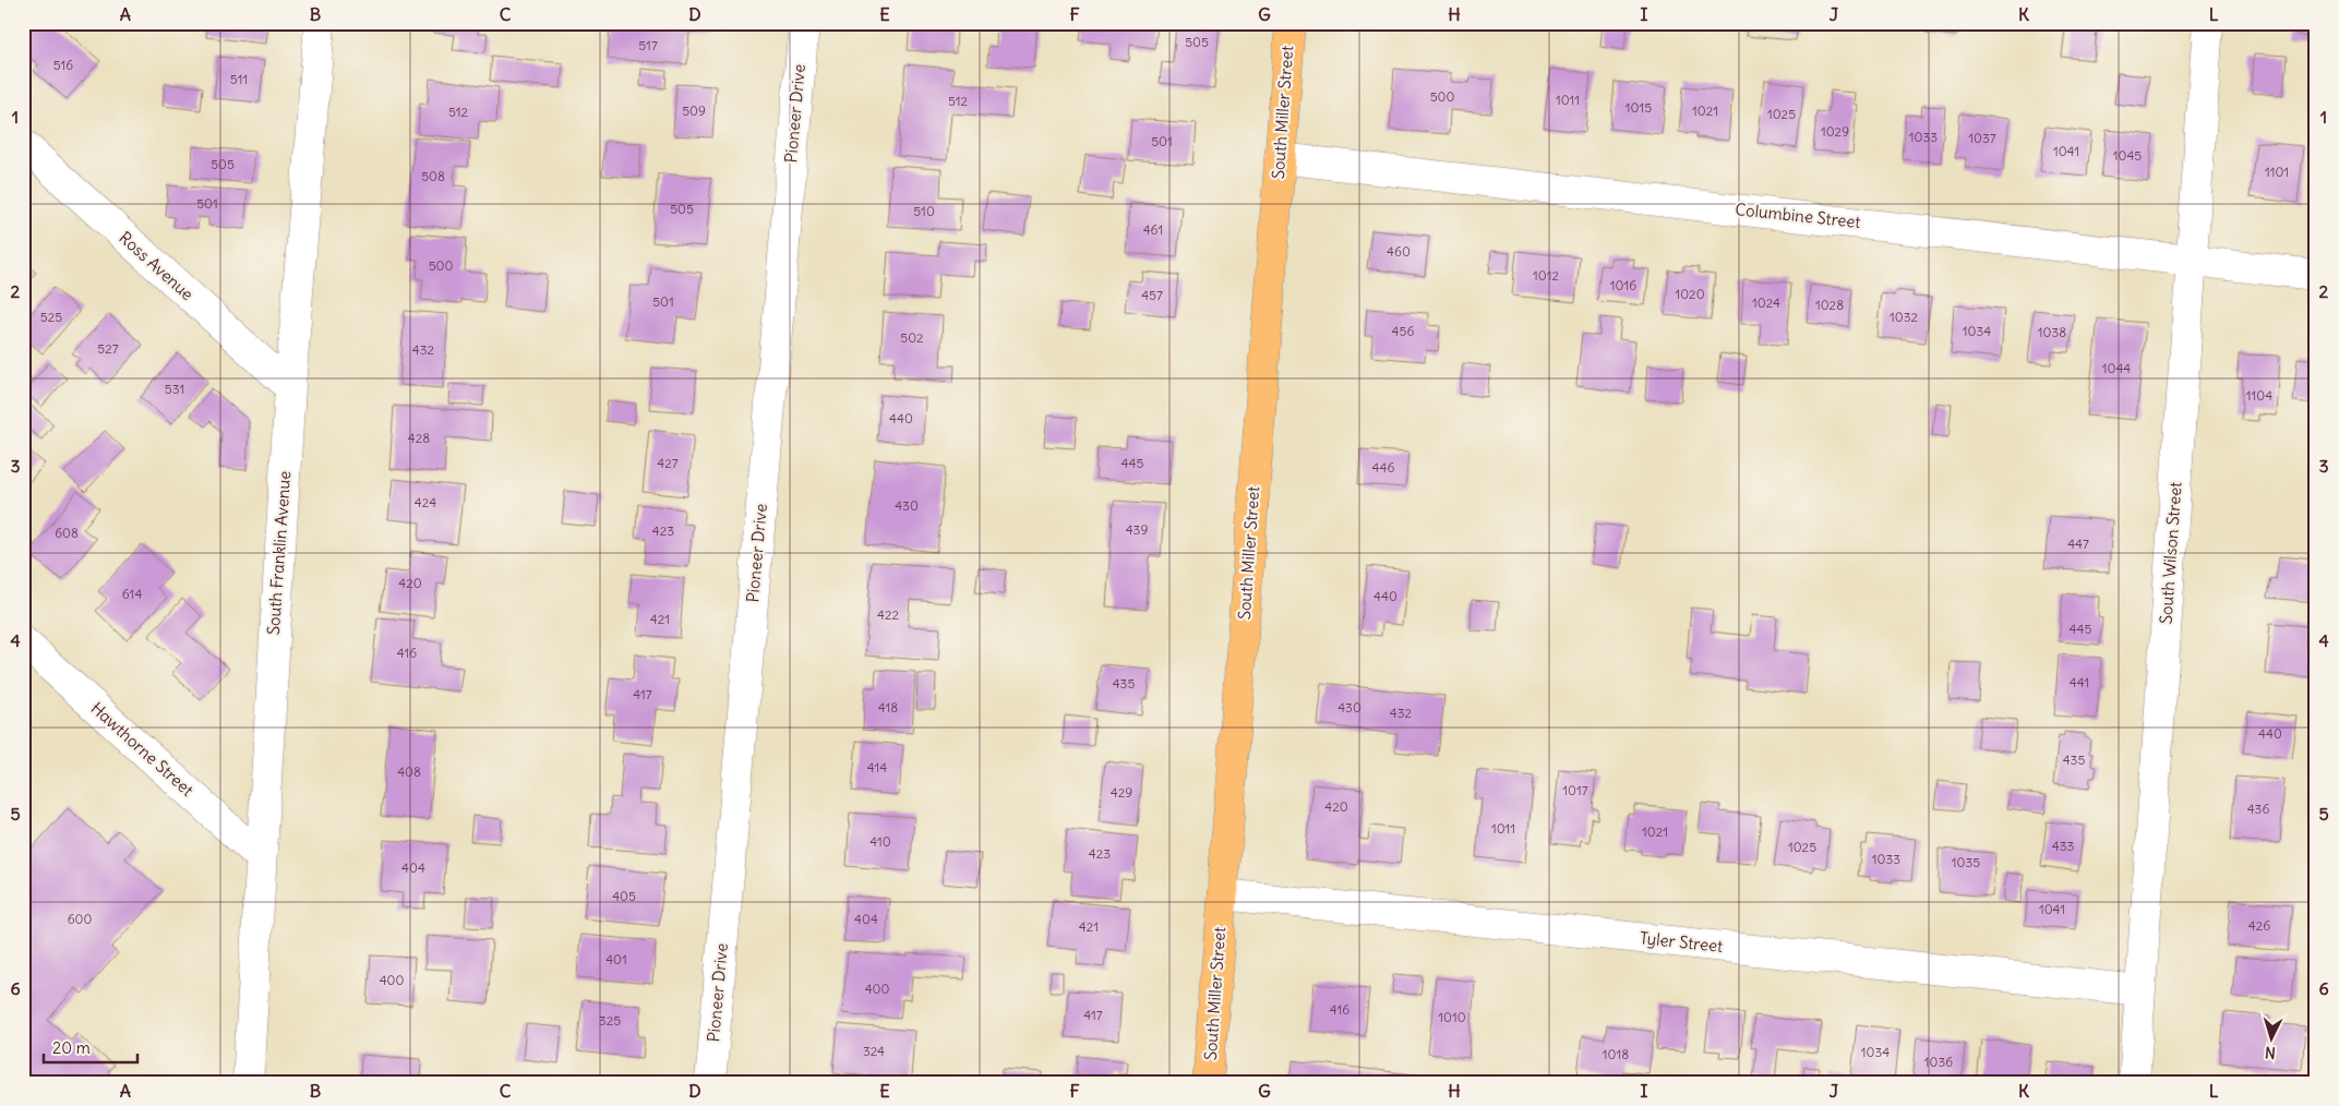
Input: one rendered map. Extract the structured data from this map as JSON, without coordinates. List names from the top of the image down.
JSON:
{
  "streets": {
    "main road": ["South Miller Street"],
    "street": [
      "Pioneer Drive",
      "Columbine Street",
      "Ross Avenue",
      "South Franklin Avenue",
      "South Wilson Street",
      "Hawthorne Street",
      "Tyler Street"
    ]
  },
  "crossings": [
    ["South Miller Street", "Columbine Street"],
    ["South Miller Street", "Tyler Street"],
    ["Columbine Street", "South Wilson Street"],
    ["Ross Avenue", "South Franklin Avenue"],
    ["South Franklin Avenue", "Hawthorne Street"],
    ["South Wilson Street", "Tyler Street"]
  ],
  "house_numbers": [
    "505",
    "517",
    "516",
    "511",
    "500",
    "1011",
    "512",
    "1015",
    "509",
    "1021",
    "512",
    "1025",
    "1029",
    "1033",
    "1037",
    "501",
    "1041",
    "1045",
    "505",
    "1101",
    "508",
    "501",
    "505",
    "510",
    "461",
    "460",
    "500",
    "1012",
    "1016",
    "1020",
    "457",
    "501",
    "1024",
    "1028",
    "525",
    "1032",
    "456",
    "1034",
    "1038",
    "502",
    "527",
    "432",
    "1044",
    "531",
    "1104",
    "440",
    "428",
    "427",
    "445",
    "446",
    "424",
    "430",
    "439",
    "423",
    "608",
    "447",
    "420",
    "614",
    "440",
    "422",
    "421",
    "445",
    "416",
    "441",
    "435",
    "417",
    "418",
    "430",
    "432",
    "440",
    "435",
    "414",
    "408",
    "1017",
    "429",
    "420",
    "436",
    "1011",
    "1021",
    "410",
    "433",
    "1025",
    "423",
    "1033",
    "1035",
    "404",
    "405",
    "1041",
    "600",
    "404",
    "426",
    "421",
    "401",
    "400",
    "400",
    "416",
    "417",
    "1010",
    "325",
    "324",
    "1034",
    "1018",
    "1036"
  ],
  "scale_bar": "20 m",
  "north": "bottom",
  "grid": {
    "columns": [
      "A",
      "B",
      "C",
      "D",
      "E",
      "F",
      "G",
      "H",
      "I",
      "J",
      "K",
      "L"
    ],
    "rows": [
      "1",
      "2",
      "3",
      "4",
      "5",
      "6"
    ]
  }
}
